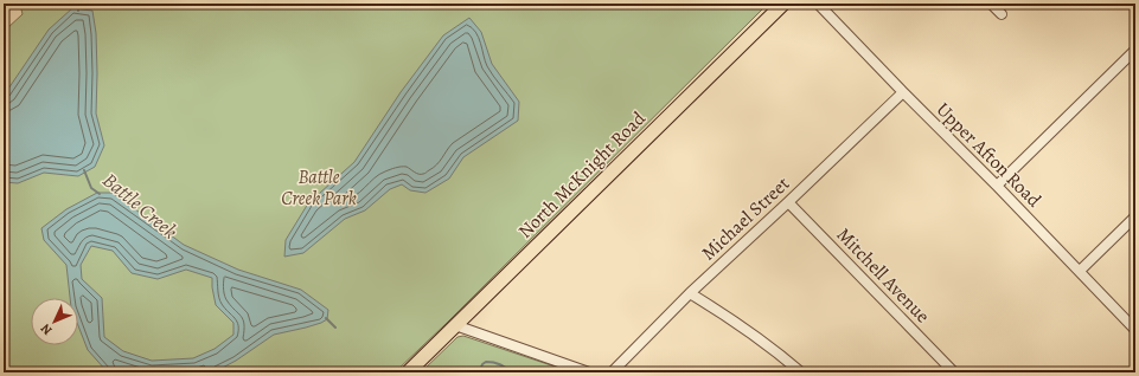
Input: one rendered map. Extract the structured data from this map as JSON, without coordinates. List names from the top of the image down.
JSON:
{
  "streets": {
    "main road": ["North McKnight Road"],
    "street": ["Upper Afton Road", "Michael Street", "Mitchell Avenue"]
  },
  "crossings": [
    ["Upper Afton Road", "Michael Street"],
    ["Michael Street", "Mitchell Avenue"]
  ],
  "water": ["Battle Creek"],
  "parks": ["Battle Creek Park"],
  "north": "bottom left"
}
